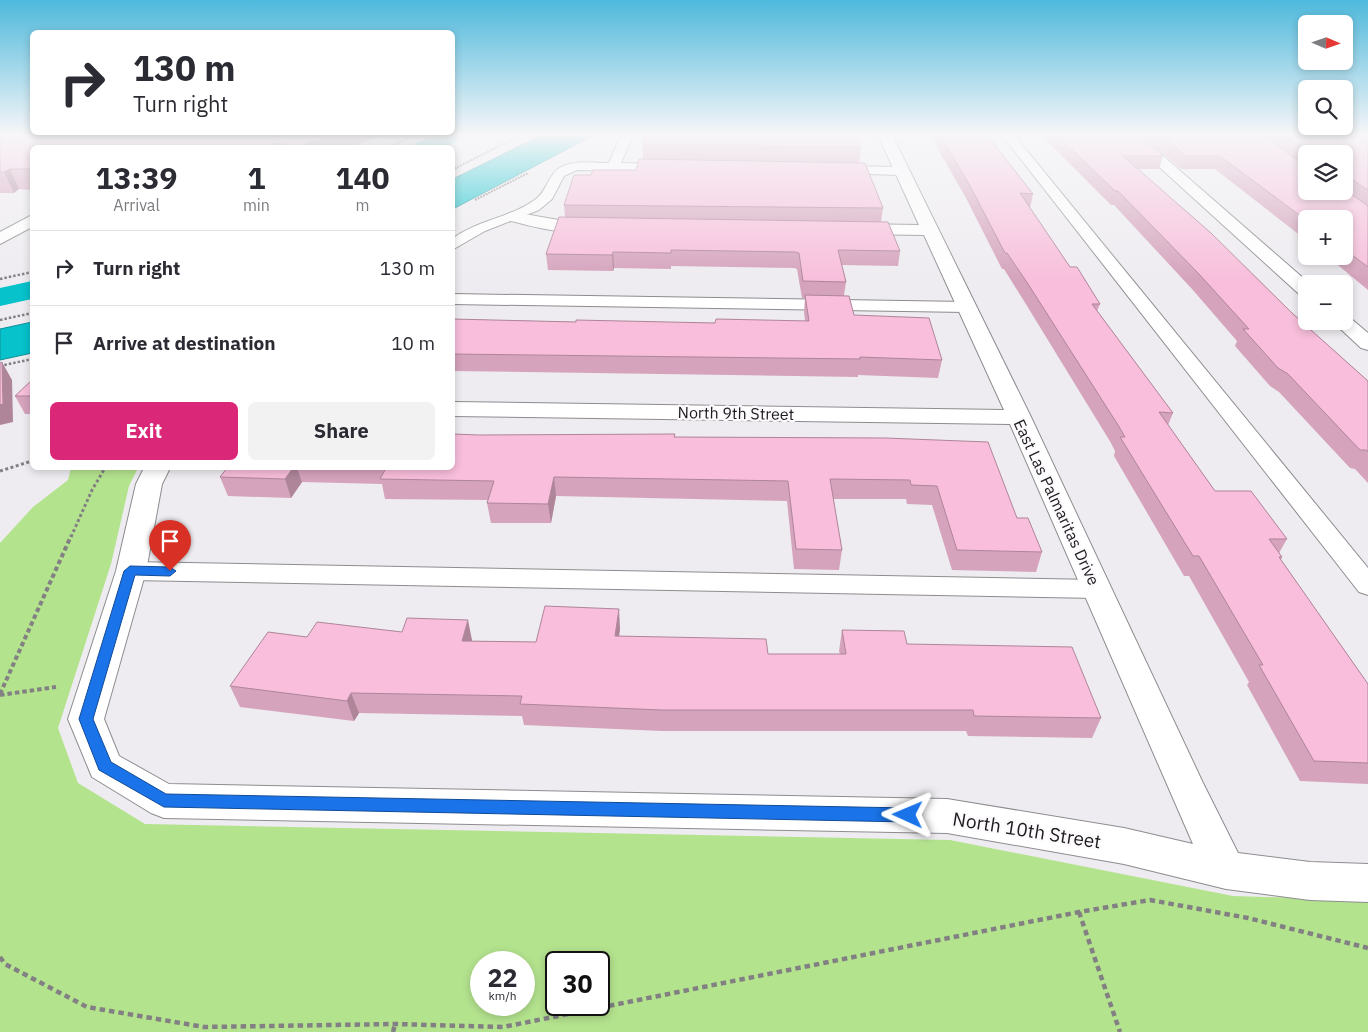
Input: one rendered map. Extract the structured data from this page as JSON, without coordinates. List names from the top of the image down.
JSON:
{
  "streets": {
    "street": ["North 9th Street", "East Las Palmaritas Drive", "North 10th Street"]
  },
  "crossings": [
    ["North 9th Street", "East Las Palmaritas Drive"],
    ["East Las Palmaritas Drive", "North 10th Street"]
  ],
  "north": "right",
  "page": {
    "map_buttons": ["+", "−"],
    "turn": ["130 m", "Turn right"],
    "eta": [
      "13:39",
      "Arrival",
      "1",
      "min",
      "140",
      "m"
    ],
    "list": [
      {
        "name": "Turn right",
        "value": "130 m"
      },
      {
        "name": "Arrive at destination",
        "value": "10 m"
      }
    ],
    "buttons": ["Exit", "Share"],
    "speed": "22 km/h",
    "limit": "30"
  }
}
